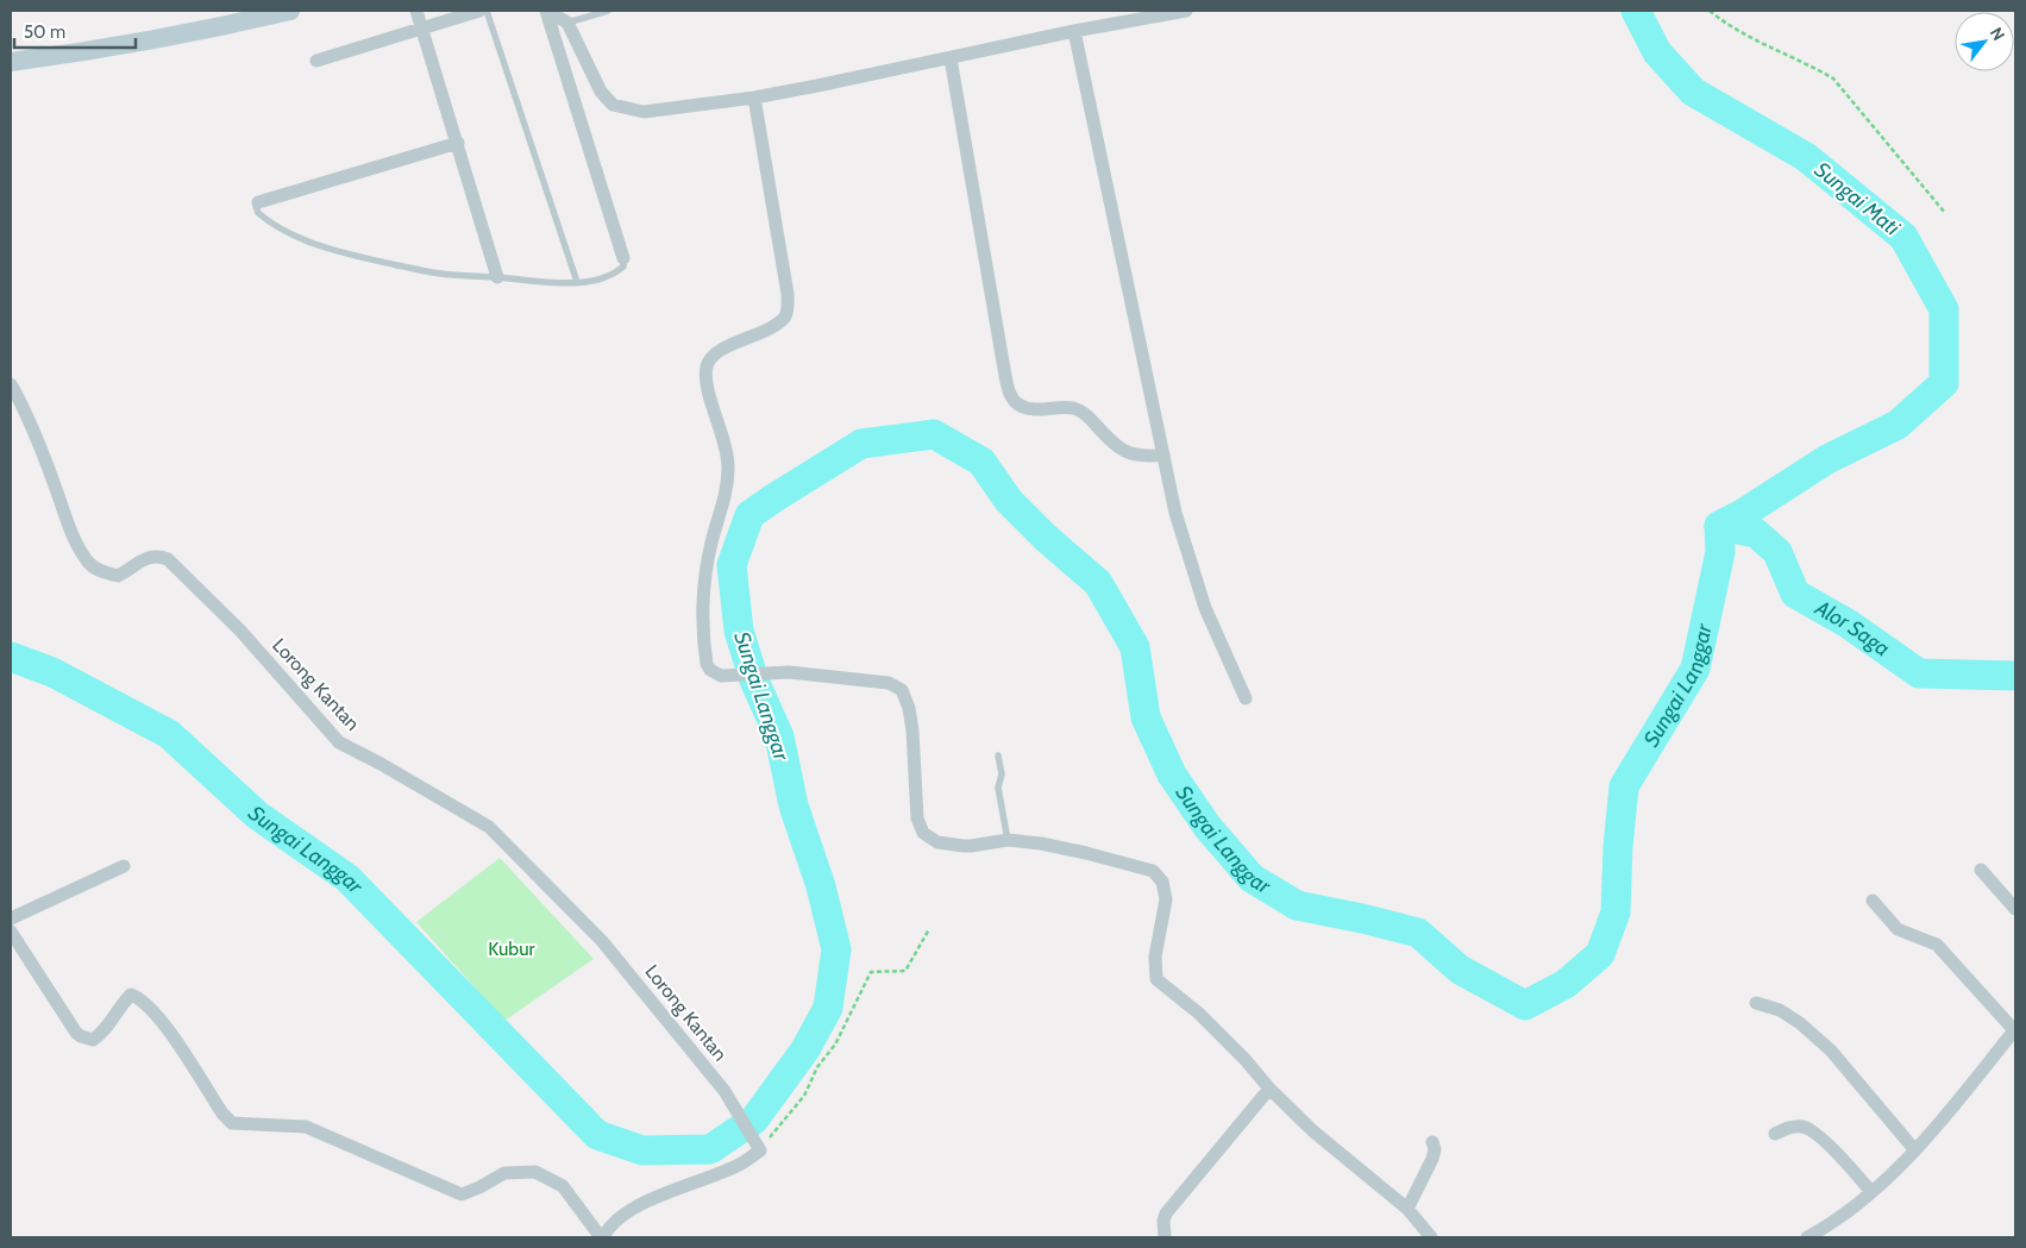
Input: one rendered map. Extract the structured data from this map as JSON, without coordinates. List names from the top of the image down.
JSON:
{
  "streets": {
    "street": ["Lorong Kantan"]
  },
  "water": ["Sungai Mati", "Alor Saga", "Sungai Langgar"],
  "parks": ["Kubur"],
  "scale_bar": "50 m",
  "north": "top right"
}
